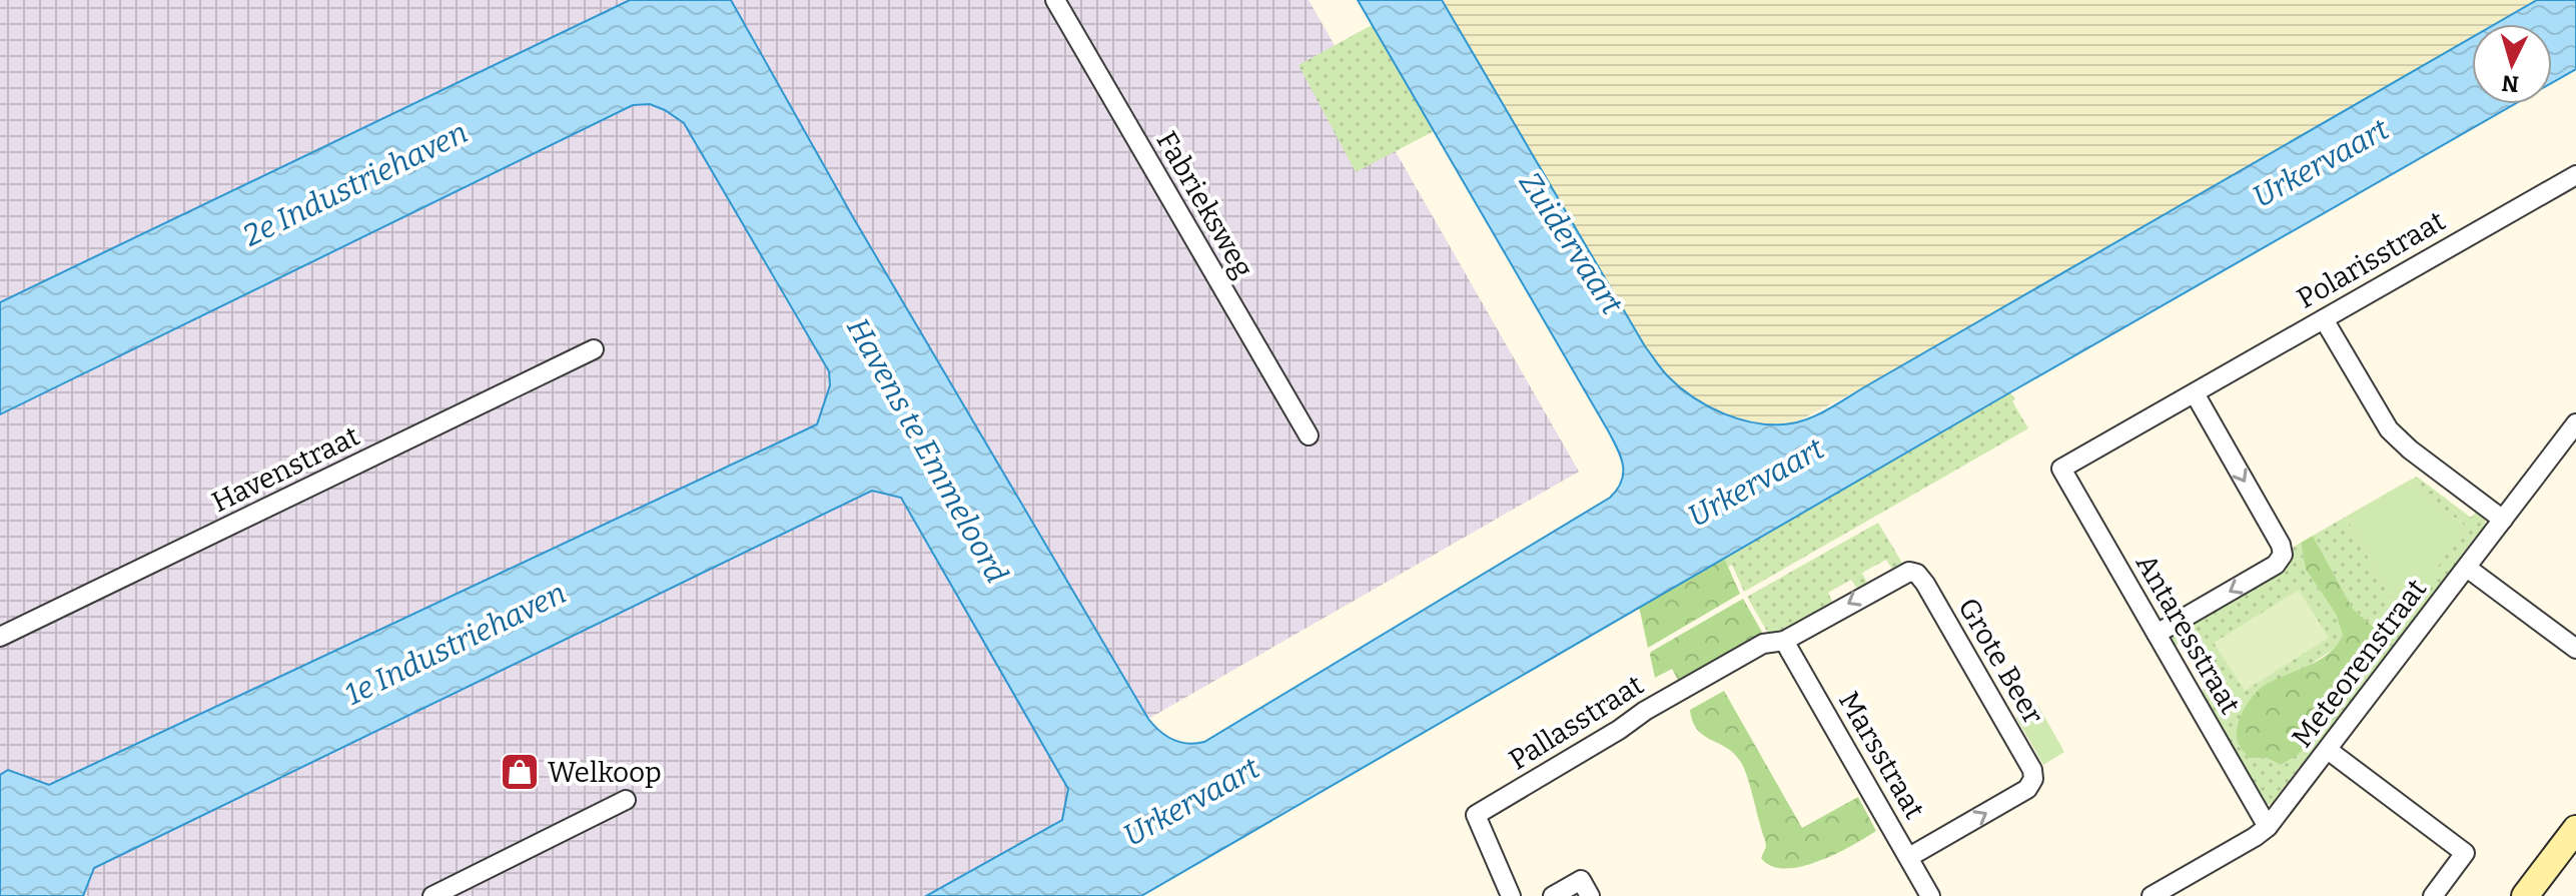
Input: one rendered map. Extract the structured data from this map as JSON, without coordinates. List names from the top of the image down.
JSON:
{
  "streets": {
    "street": [
      "Fabrieksweg",
      "Polarisstraat",
      "Havenstraat",
      "Antaresstraat",
      "Grote Beer",
      "Meteorenstraat",
      "Pallasstraat",
      "Marsstraat"
    ]
  },
  "crossings": [
    ["Polarisstraat", "Antaresstraat"],
    ["Antaresstraat", "Meteorenstraat"],
    ["Grote Beer", "Pallasstraat"],
    ["Grote Beer", "Marsstraat"],
    ["Pallasstraat", "Marsstraat"]
  ],
  "water": [
    "Urkervaart",
    "2e Industriehaven",
    "Zuidervaart",
    "Havens te Emmeloord",
    "1e Industriehaven"
  ],
  "places": {
    "shop": ["Welkoop"]
  },
  "north": "bottom"
}
